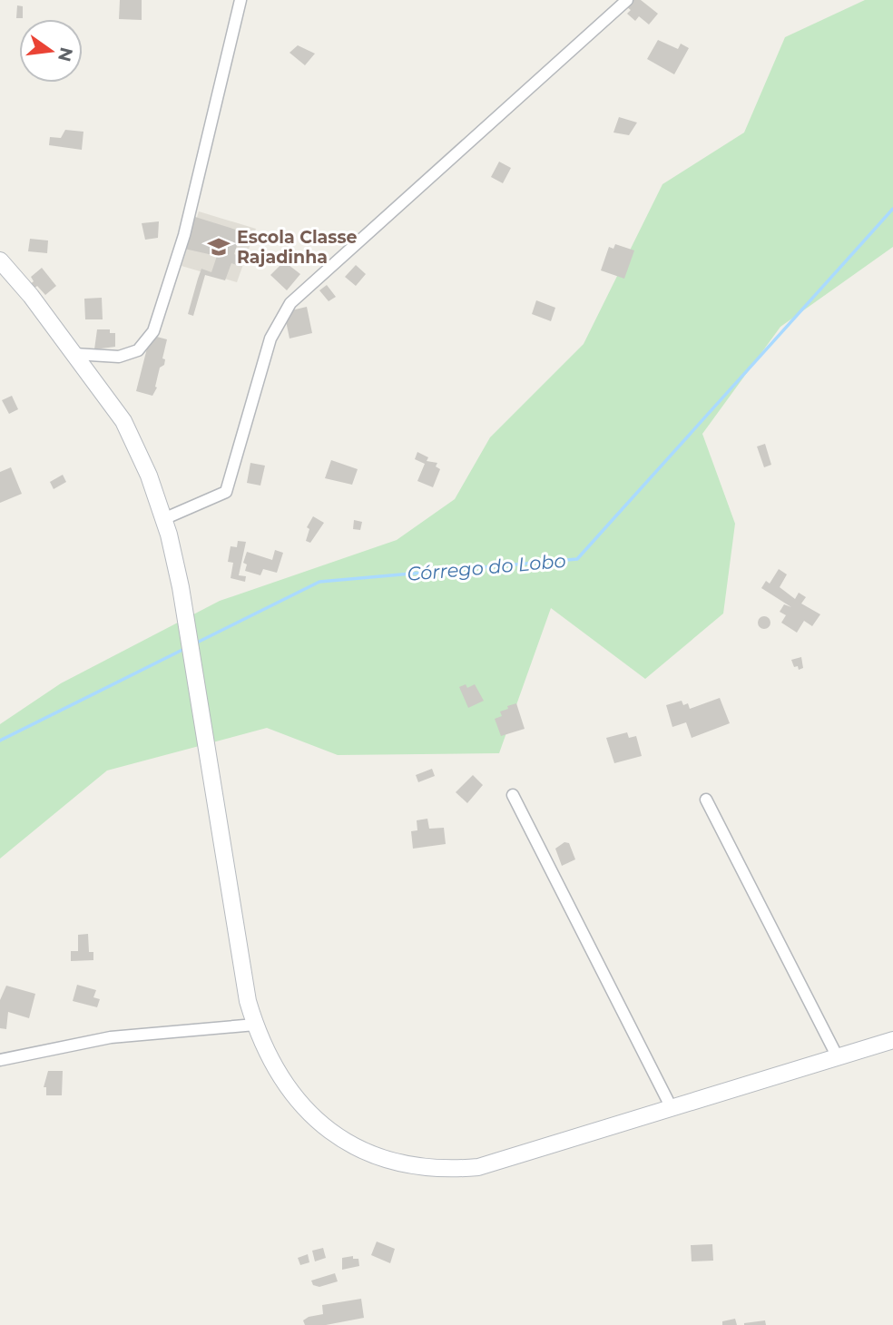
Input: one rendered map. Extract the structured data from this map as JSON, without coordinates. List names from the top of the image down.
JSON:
{
  "water": ["Córrego do Lobo"],
  "places": {
    "school or university": ["Escola Classe Rajadinha"]
  },
  "north": "right"
}
